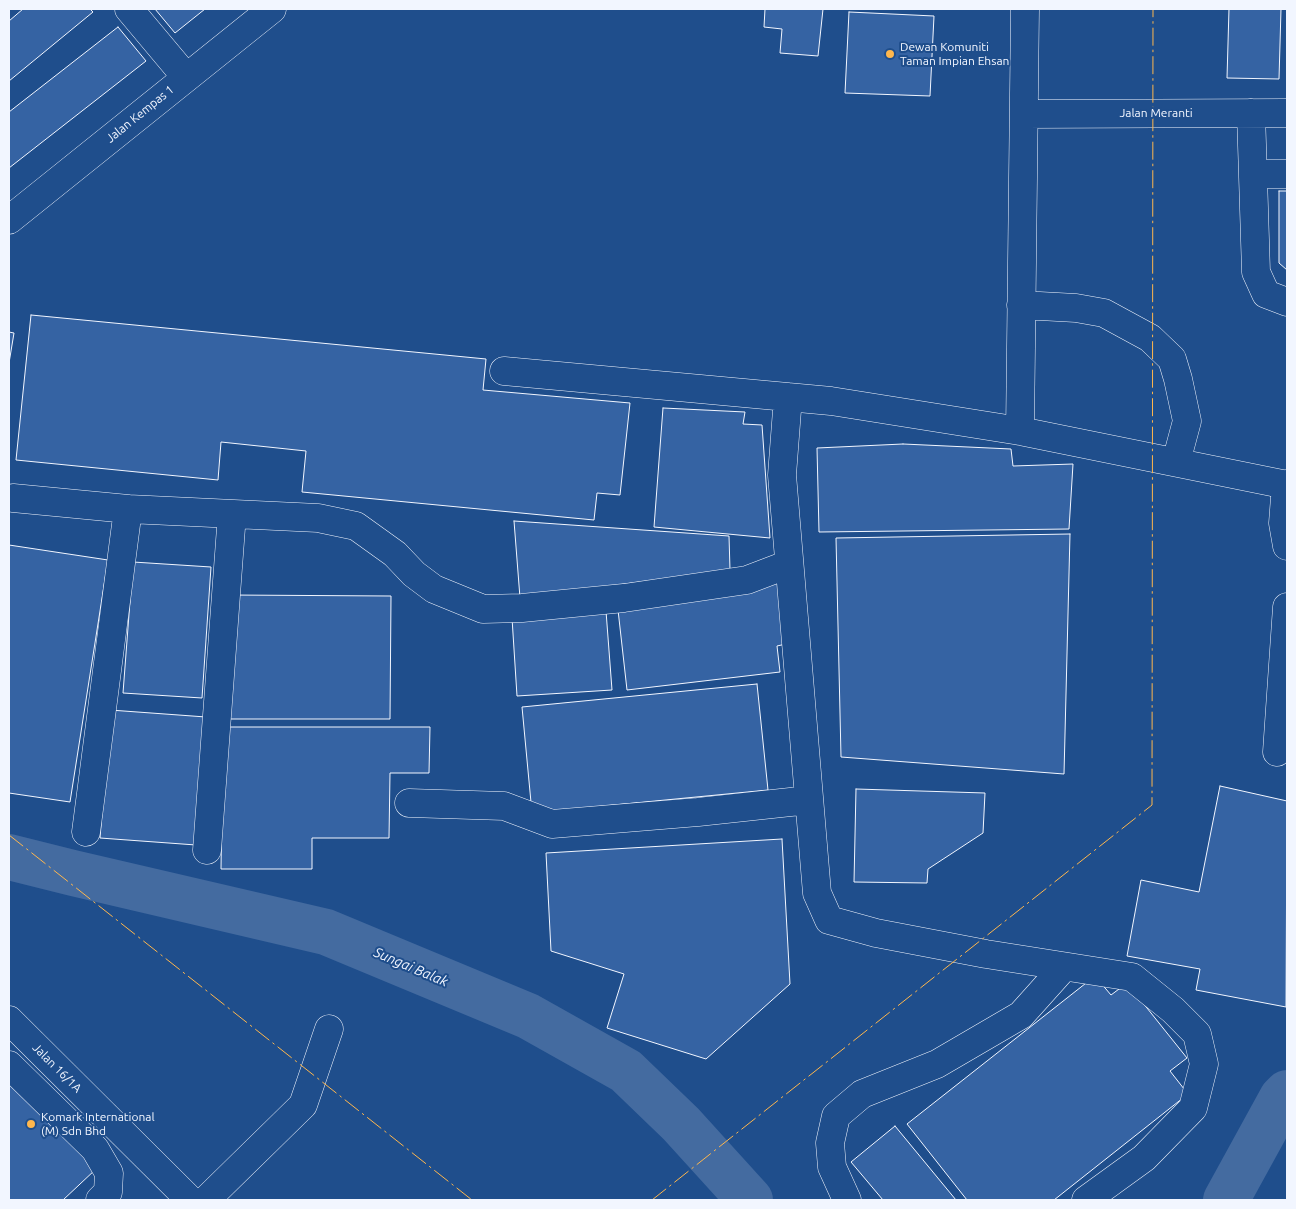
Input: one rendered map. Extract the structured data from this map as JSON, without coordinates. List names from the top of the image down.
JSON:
{
  "streets": {
    "street": ["Jalan Meranti", "Jalan Kempas 1", "Jalan 16/1A"]
  },
  "water": ["Sungai Balak"],
  "places": ["Dewan Komuniti Taman Impian Ehsan", "Komark International (M) Sdn Bhd"]
}
